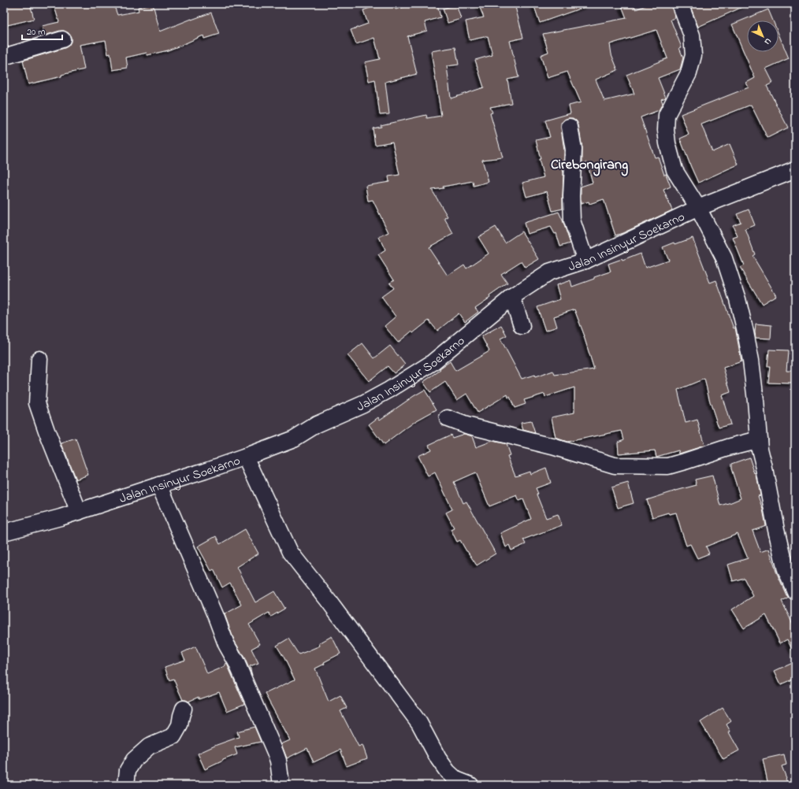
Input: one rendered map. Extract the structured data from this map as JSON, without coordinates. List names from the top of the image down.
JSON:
{
  "streets": {
    "street": ["Jalan Insinyur Soekarno"]
  },
  "districts": ["Cirebongirang"],
  "scale_bar": "20 m",
  "north": "bottom right"
}
